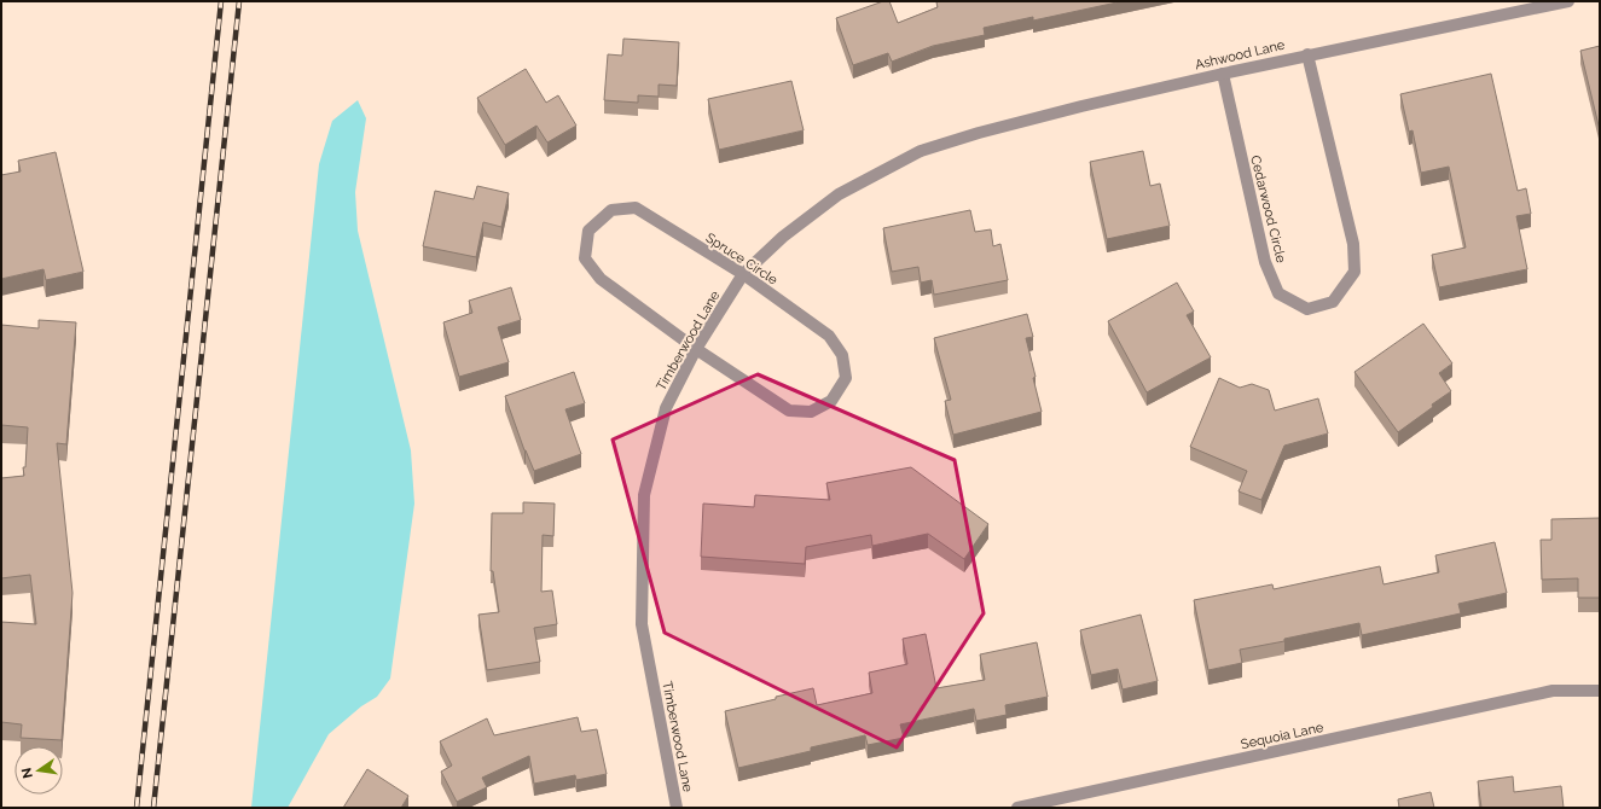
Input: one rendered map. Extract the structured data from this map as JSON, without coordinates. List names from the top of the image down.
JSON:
{
  "streets": {
    "street": [
      "Ashwood Lane",
      "Cedarwood Circle",
      "Spruce Circle",
      "Timberwood Lane",
      "Sequoia Lane"
    ]
  },
  "crossings": [
    ["Ashwood Lane", "Cedarwood Circle"],
    ["Ashwood Lane", "Timberwood Lane"],
    ["Spruce Circle", "Timberwood Lane"]
  ],
  "north": "left"
}
